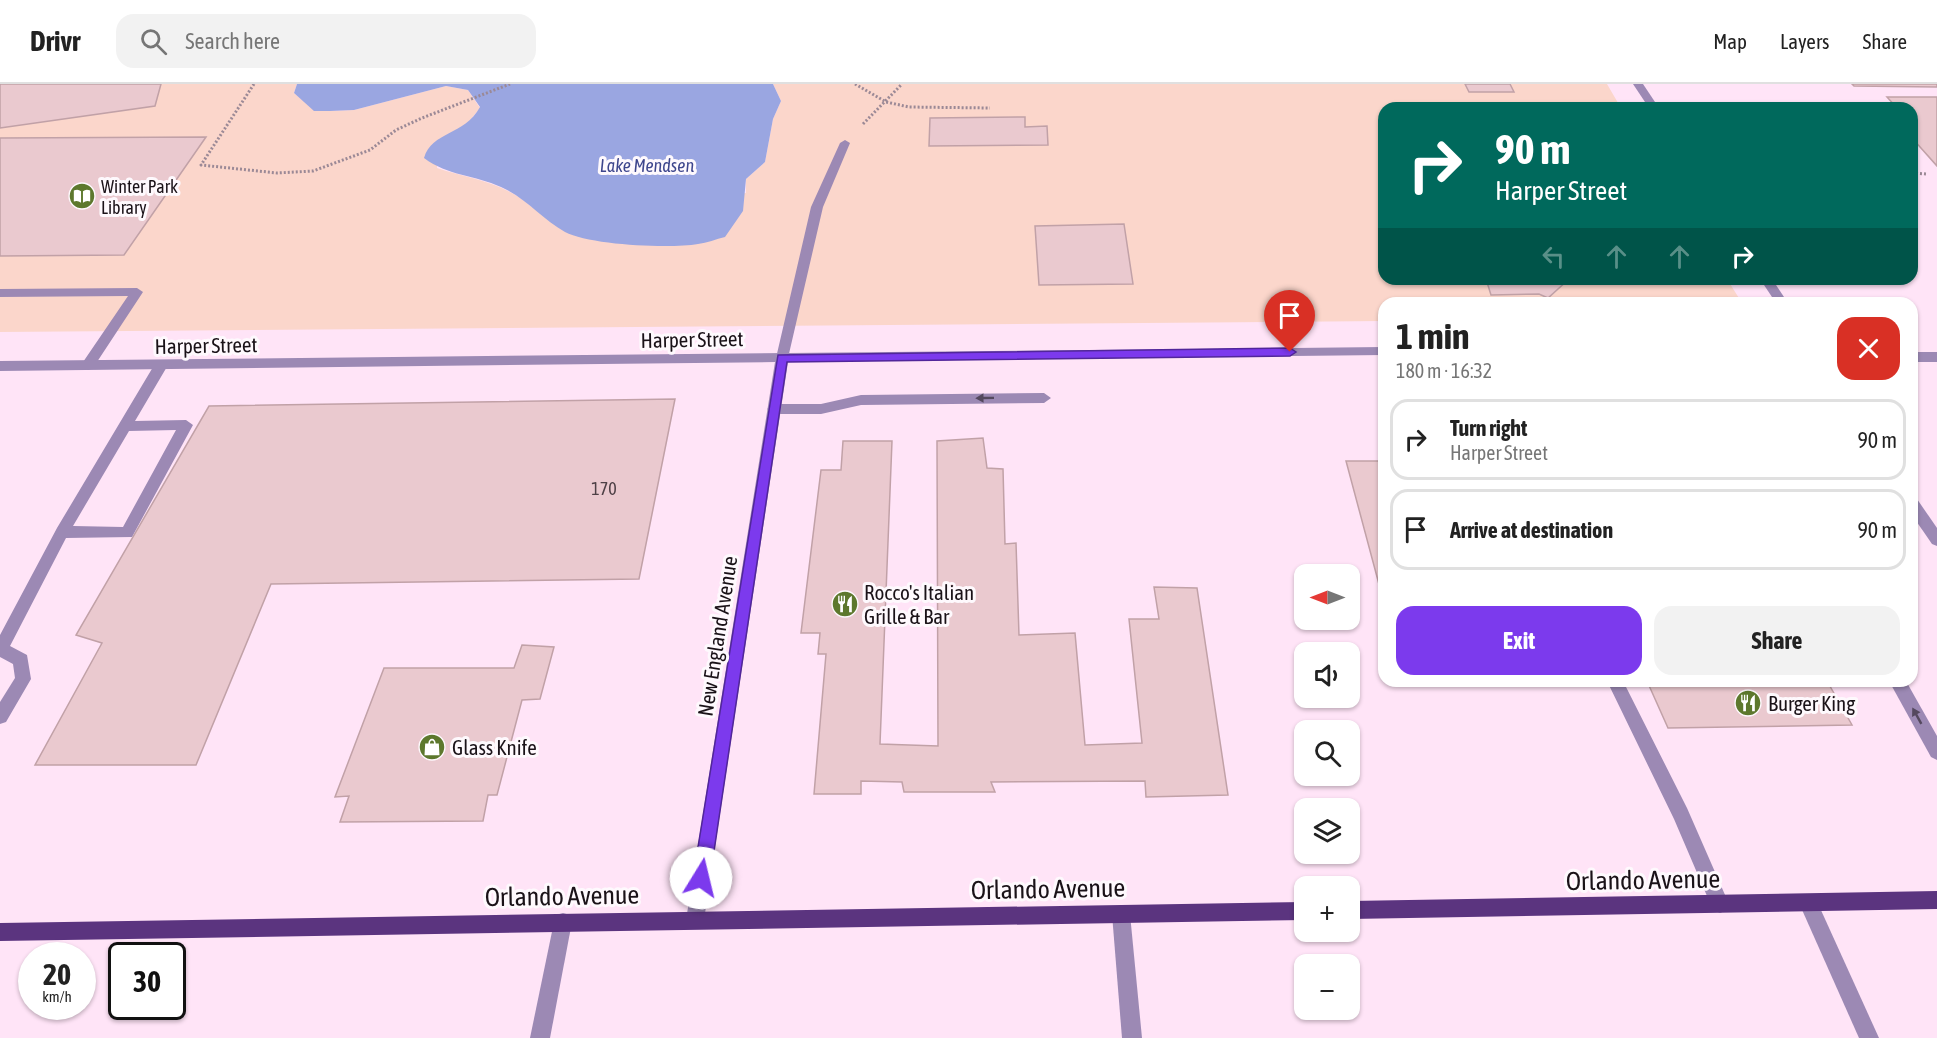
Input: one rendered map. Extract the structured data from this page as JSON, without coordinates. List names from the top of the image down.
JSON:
{
  "streets": {
    "main road": ["Orlando Avenue"],
    "street": ["Harper Street", "New England Avenue"]
  },
  "crossings": [
    ["Harper Street", "New England Avenue"],
    ["New England Avenue", "Orlando Avenue"]
  ],
  "water": ["Lake Mendsen"],
  "places": {
    "library": ["Winter Park Library"],
    "restaurant": ["Rocco's Italian Grille & Bar", "Burger King"],
    "shop": ["Glass Knife"]
  },
  "house_numbers": ["170"],
  "north": "left",
  "page": {
    "header": "Drivr",
    "search": "Search here",
    "nav": ["Map", "Layers", "Share"],
    "turn": ["90 m", "Harper Street"],
    "heading": ["1 min", "180 m · 16:32"],
    "list": [
      {
        "name": "Turn right",
        "note": "Harper Street",
        "value": "90 m"
      },
      {
        "name": "Arrive at destination",
        "value": "90 m"
      }
    ],
    "map_buttons": ["+", "−"],
    "buttons": ["Exit", "Share"],
    "speed": "20 km/h",
    "limit": "30"
  }
}
